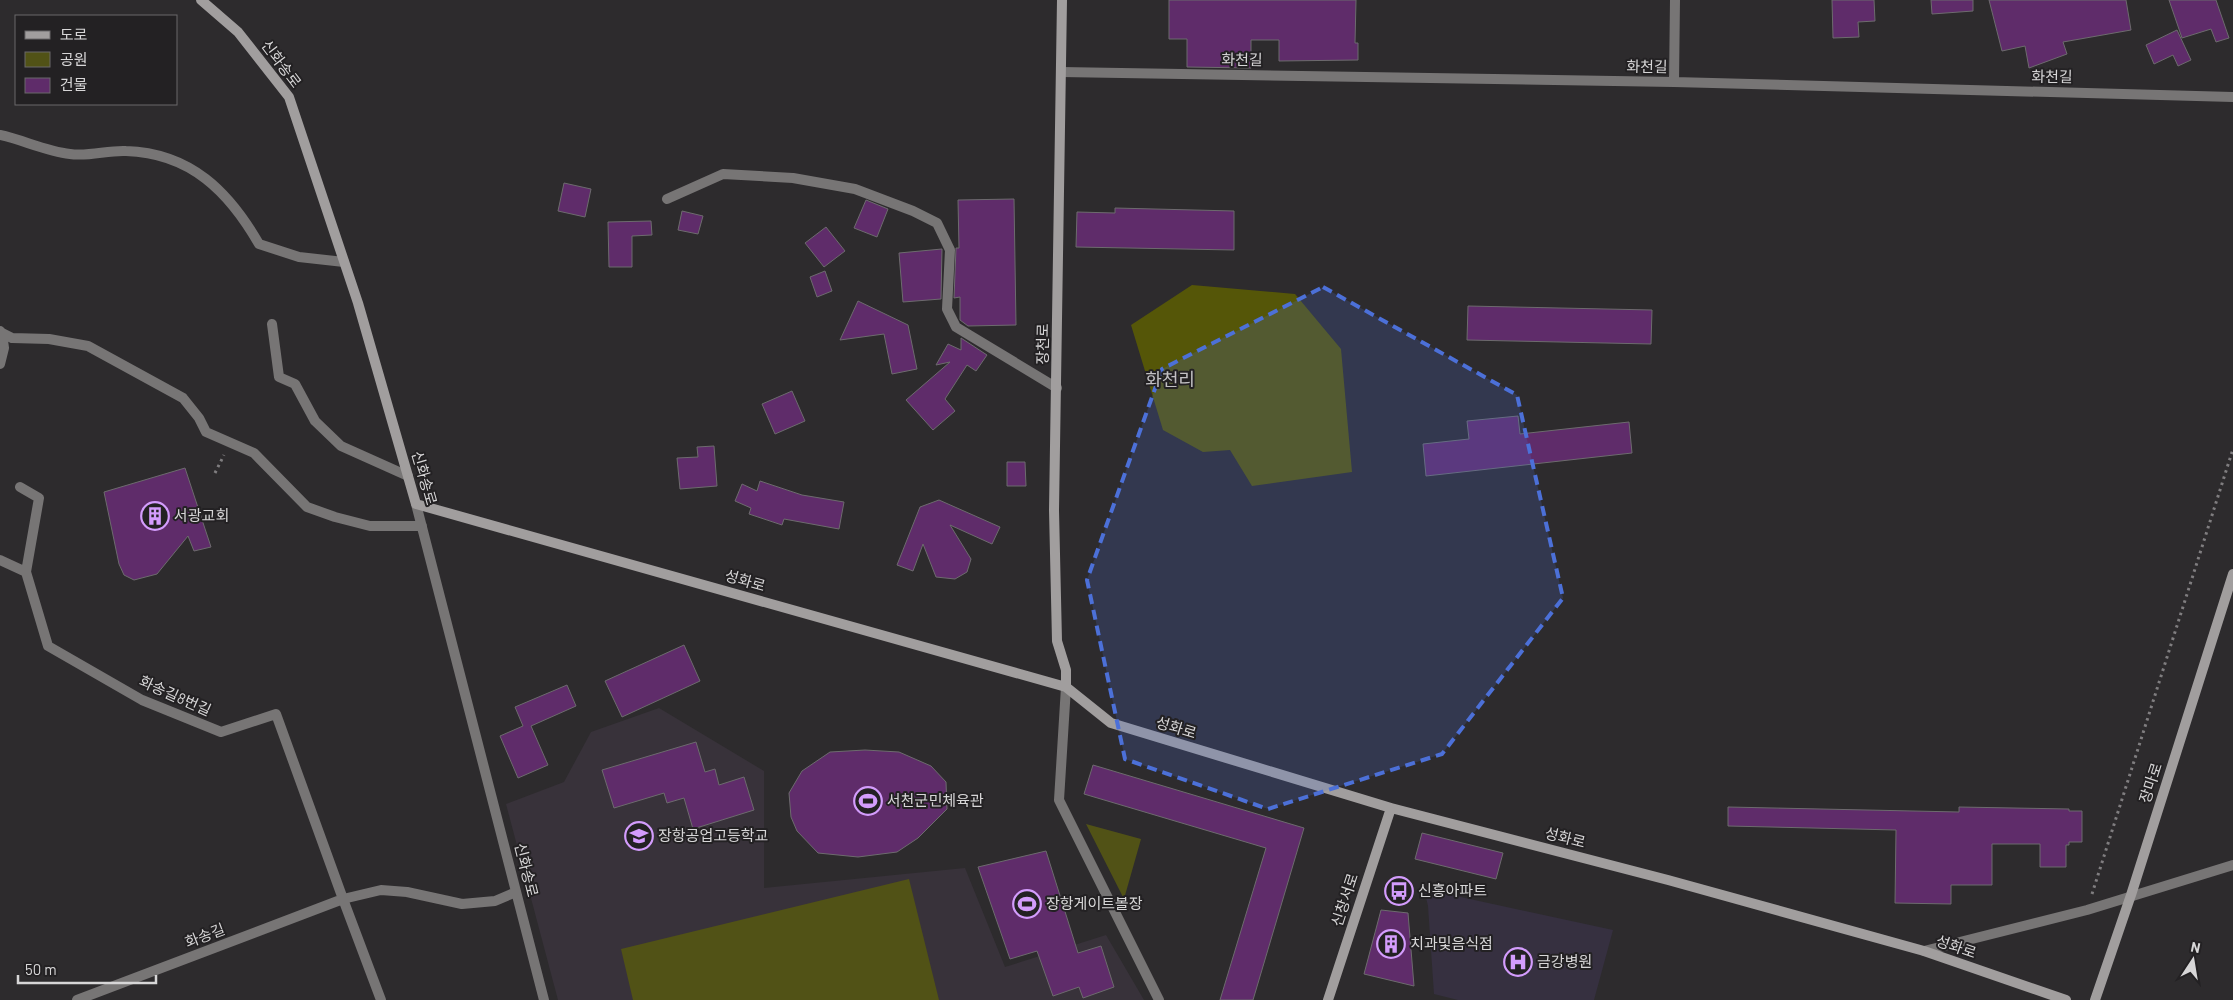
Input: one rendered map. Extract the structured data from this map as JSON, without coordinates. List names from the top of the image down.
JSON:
{
  "streets": {
    "main road": [
      "신화송로",
      "장천로",
      "성화로",
      "장마로",
      "신창서로"
    ],
    "street": ["화천길", "화송길8번길", "화송길"]
  },
  "crossings": [
    ["화천길", "장천로"],
    ["신화송로", "성화로"],
    ["신화송로", "화송길"],
    ["장천로", "성화로"],
    ["성화로", "신창서로"],
    ["화송길8번길", "화송길"]
  ],
  "districts": ["화천리"],
  "places": {
    "building": ["서광교회", "치과및음식점"],
    "sports": ["서천군민체육관", "장항게이트볼장"],
    "school or university": ["장항공업고등학교"],
    "bus stop": ["신흥아파트"],
    "hospital": ["금강병원"]
  },
  "legend": ["도로", "공원", "건물"],
  "scale_bar": "50 m",
  "north": "top"
}
